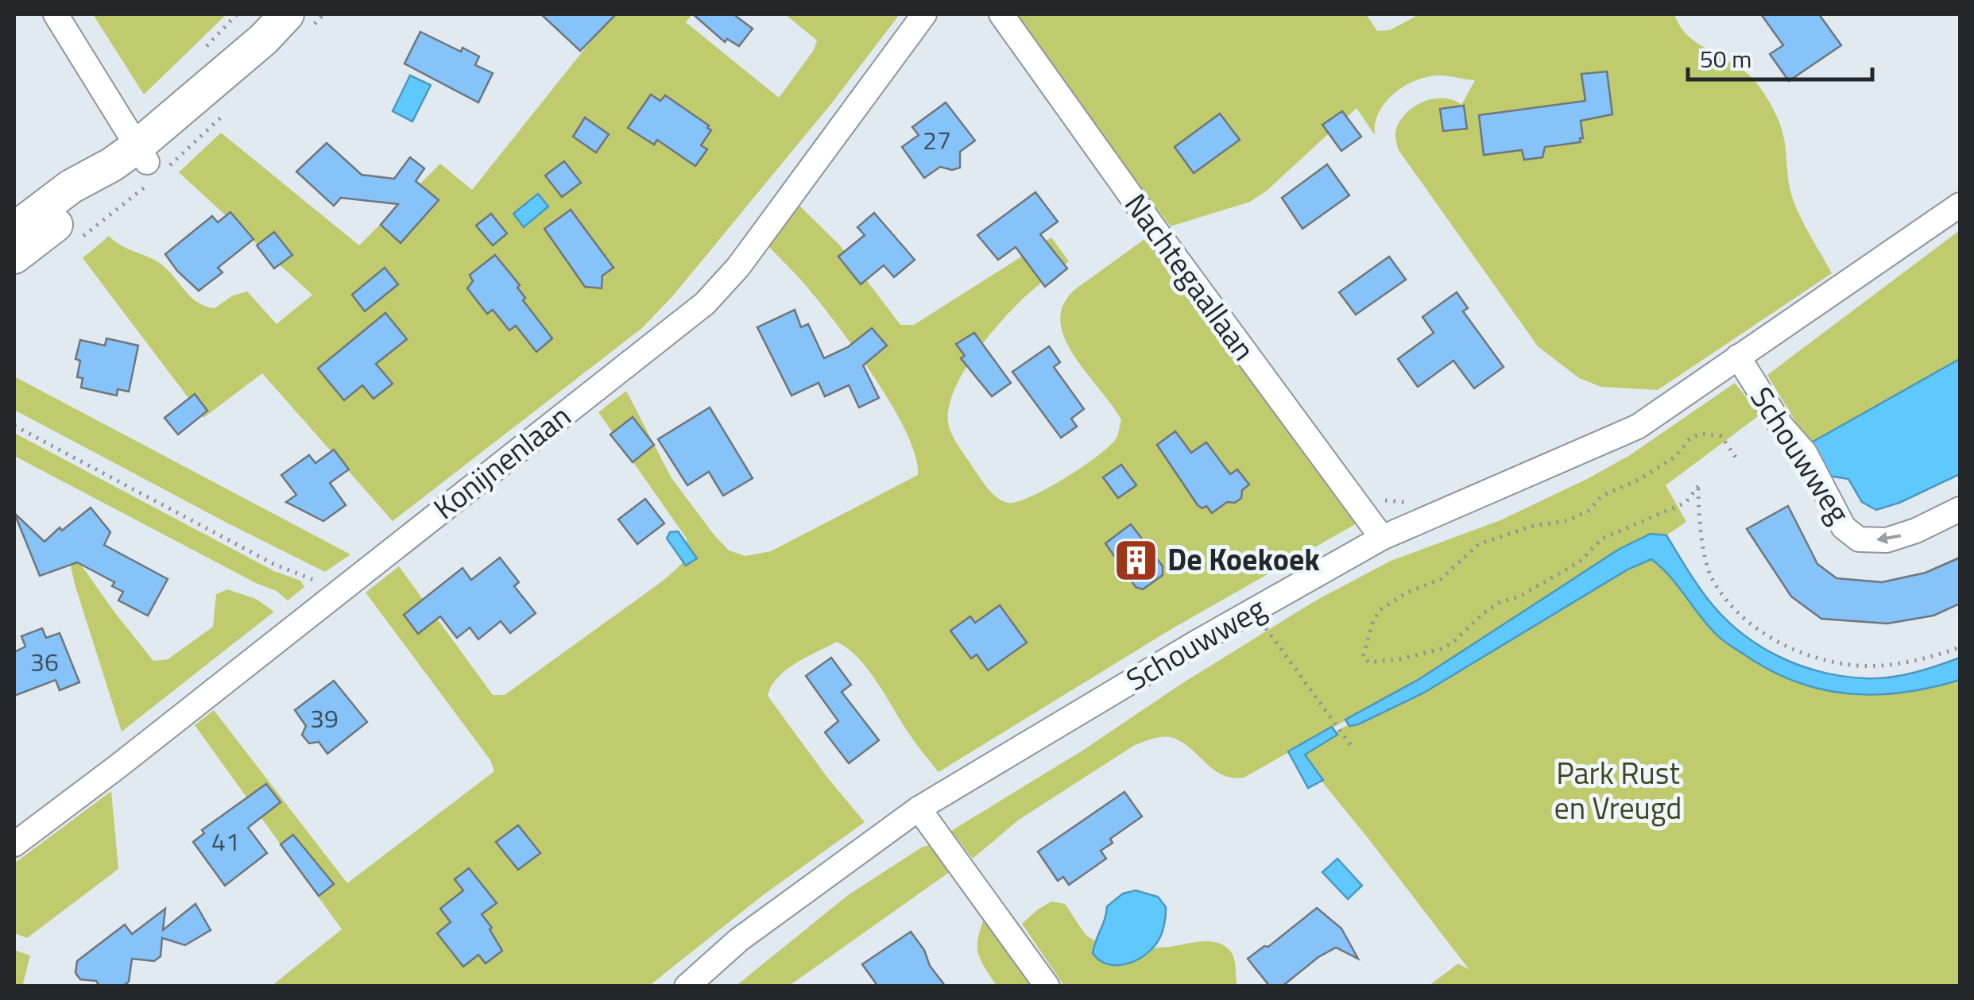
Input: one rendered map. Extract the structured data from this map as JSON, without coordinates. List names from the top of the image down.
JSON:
{
  "streets": {
    "street": ["Nachtegaallaan", "Schouwweg", "Konijnenlaan"]
  },
  "crossings": [
    ["Nachtegaallaan", "Schouwweg"]
  ],
  "parks": ["Park Rust en Vreugd"],
  "places": {
    "building": ["De Koekoek"]
  },
  "house_numbers": [
    "27",
    "36",
    "39",
    "41"
  ],
  "scale_bar": "50 m"
}
